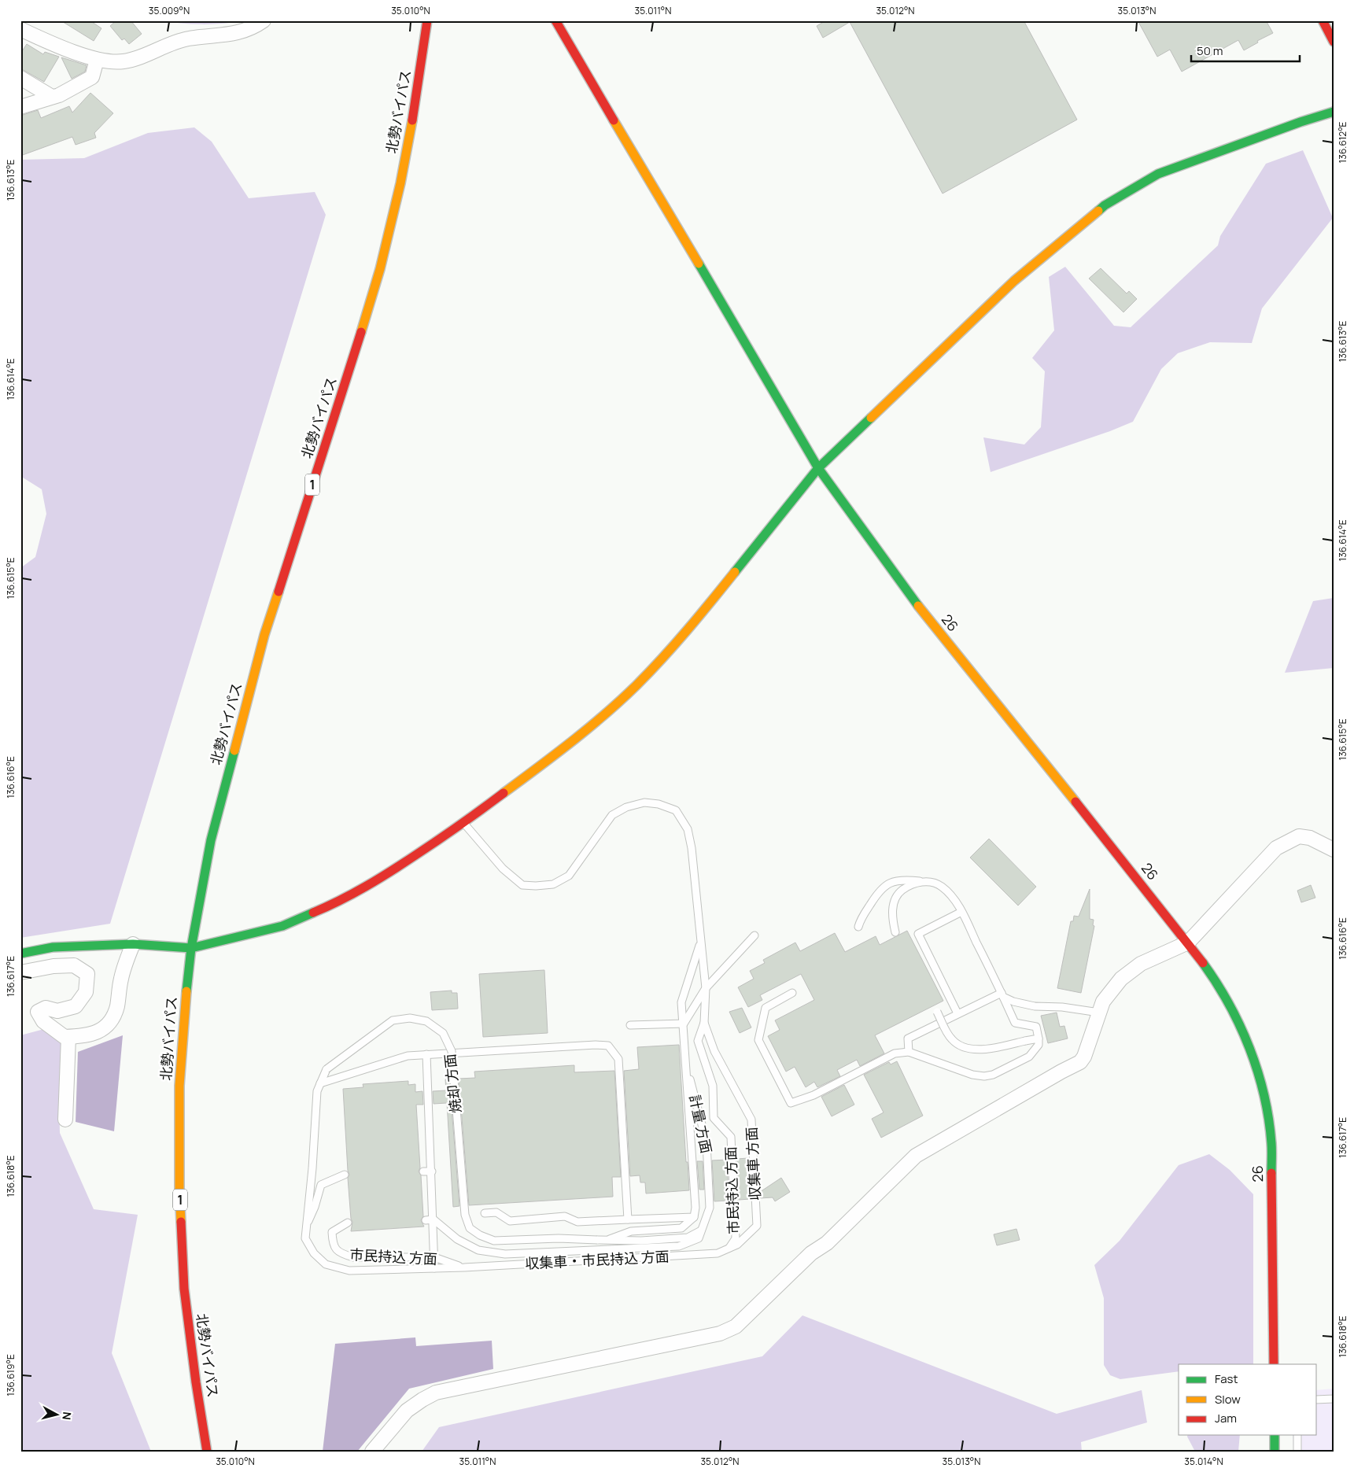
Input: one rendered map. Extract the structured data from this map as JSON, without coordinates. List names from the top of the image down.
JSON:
{
  "streets": {
    "main road": ["北勢バイパス", "1", "26"],
    "lane": [
      "焼却 方面",
      "計量 方面",
      "収集車 方面",
      "市民持込 方面",
      "収集車・市民持込 方面"
    ]
  },
  "crossings": [
    ["焼却 方面", "収集車・市民持込 方面"],
    ["収集車 方面", "市民持込 方面"],
    ["収集車 方面", "収集車・市民持込 方面"],
    ["市民持込 方面", "収集車・市民持込 方面"]
  ],
  "legend": ["Fast", "Slow", "Jam"],
  "scale_bar": "50 m",
  "north": "right",
  "coordinates": [
    "35.009°N",
    "35.010°N",
    "35.011°N",
    "35.012°N",
    "35.013°N",
    "136.612°E",
    "136.613°E",
    "136.614°E",
    "136.615°E",
    "136.616°E",
    "136.617°E",
    "136.618°E",
    "136.619°E",
    "35.014°N"
  ]
}
